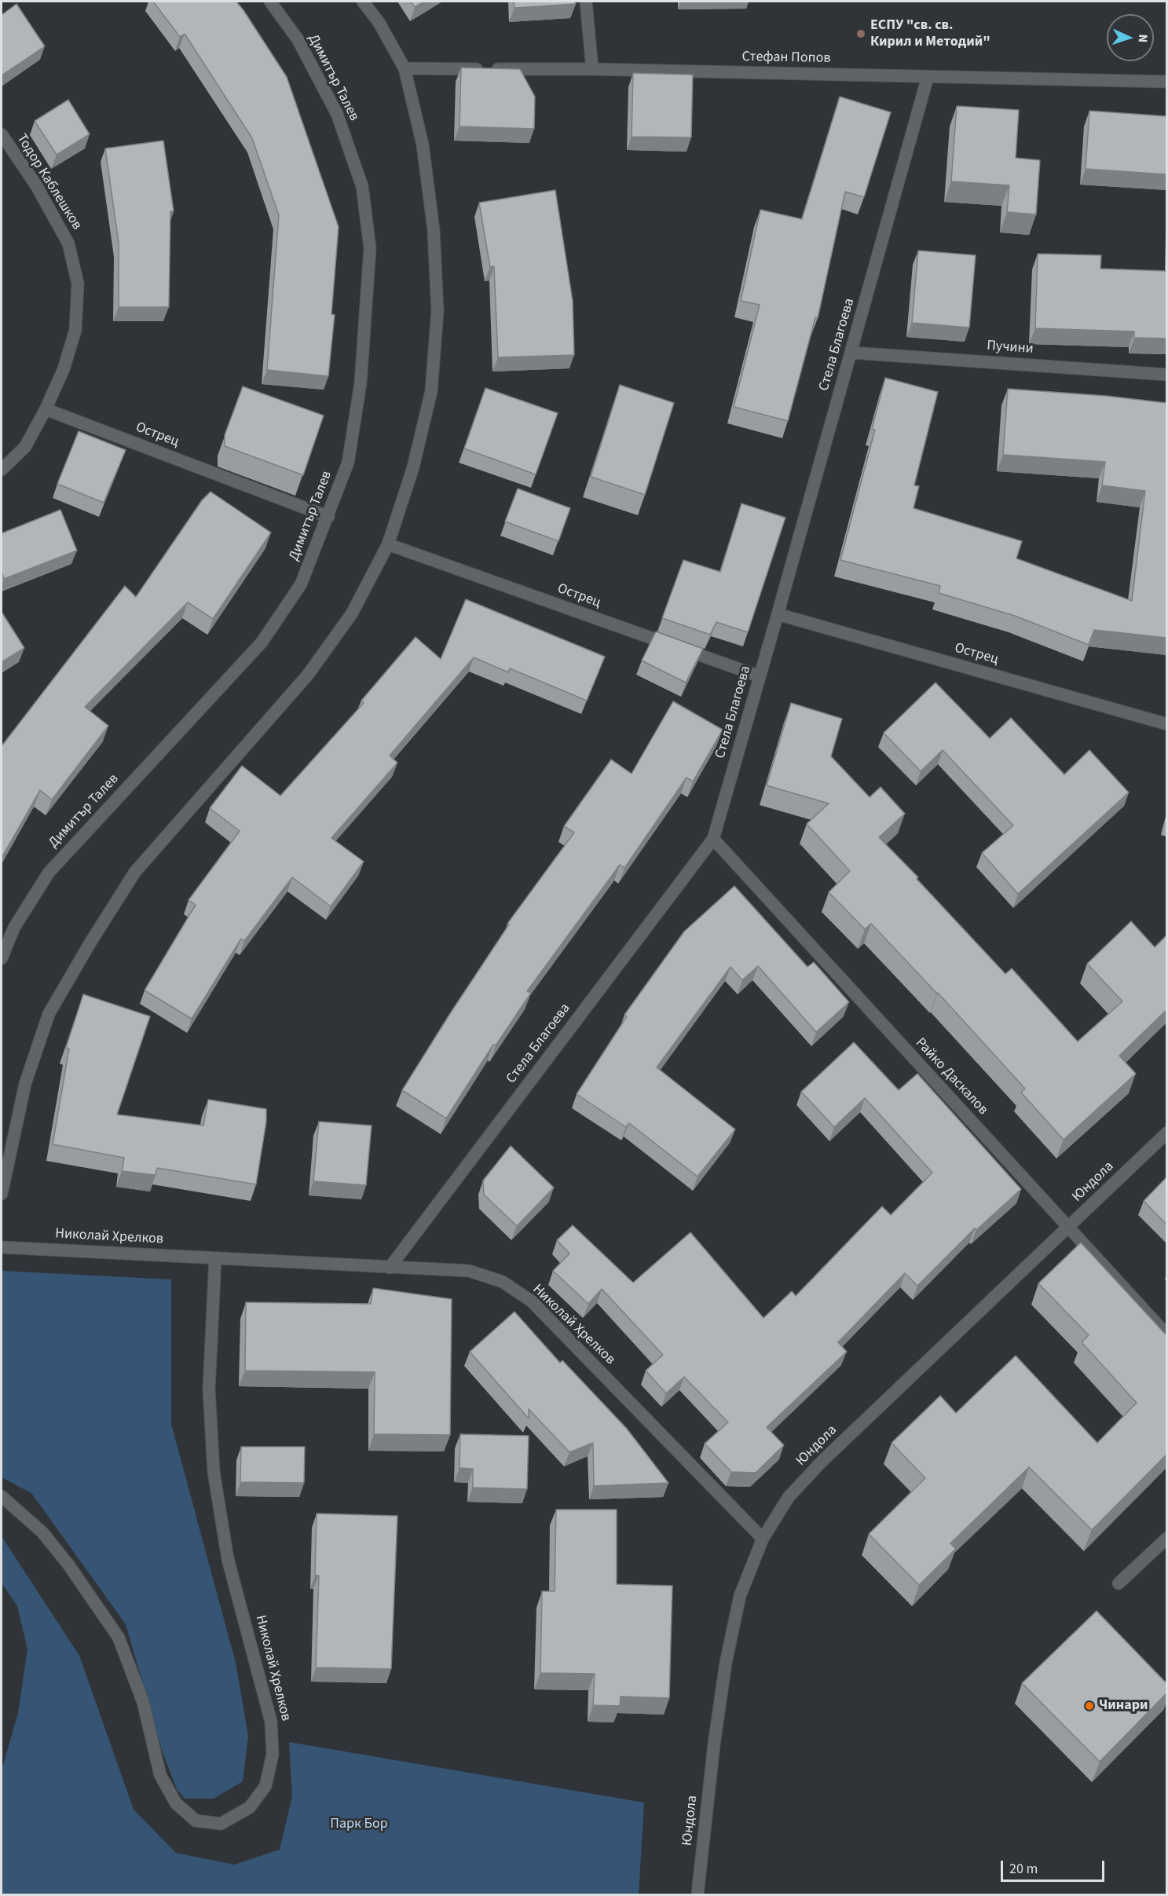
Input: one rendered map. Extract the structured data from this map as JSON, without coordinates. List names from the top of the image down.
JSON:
{
  "streets": {
    "street": [
      "Стефан Попов",
      "Димитър Талев",
      "Тодор Каблешков",
      "Стела Благоева",
      "Пучини",
      "Острец",
      "Райко Даскалов",
      "Юндола",
      "Николай Хрелков"
    ]
  },
  "crossings": [
    ["Стефан Попов", "Стела Благоева"],
    ["Димитър Талев", "Острец"],
    ["Тодор Каблешков", "Острец"],
    ["Стела Благоева", "Пучини"],
    ["Стела Благоева", "Острец"],
    ["Стела Благоева", "Райко Даскалов"],
    ["Стела Благоева", "Николай Хрелков"],
    ["Райко Даскалов", "Юндола"],
    ["Юндола", "Николай Хрелков"]
  ],
  "parks": ["Парк Бор"],
  "places": ["ЕСПУ \"св. св. Кирил и Методий\"", "Чинари"],
  "scale_bar": "20 m",
  "north": "right"
}
